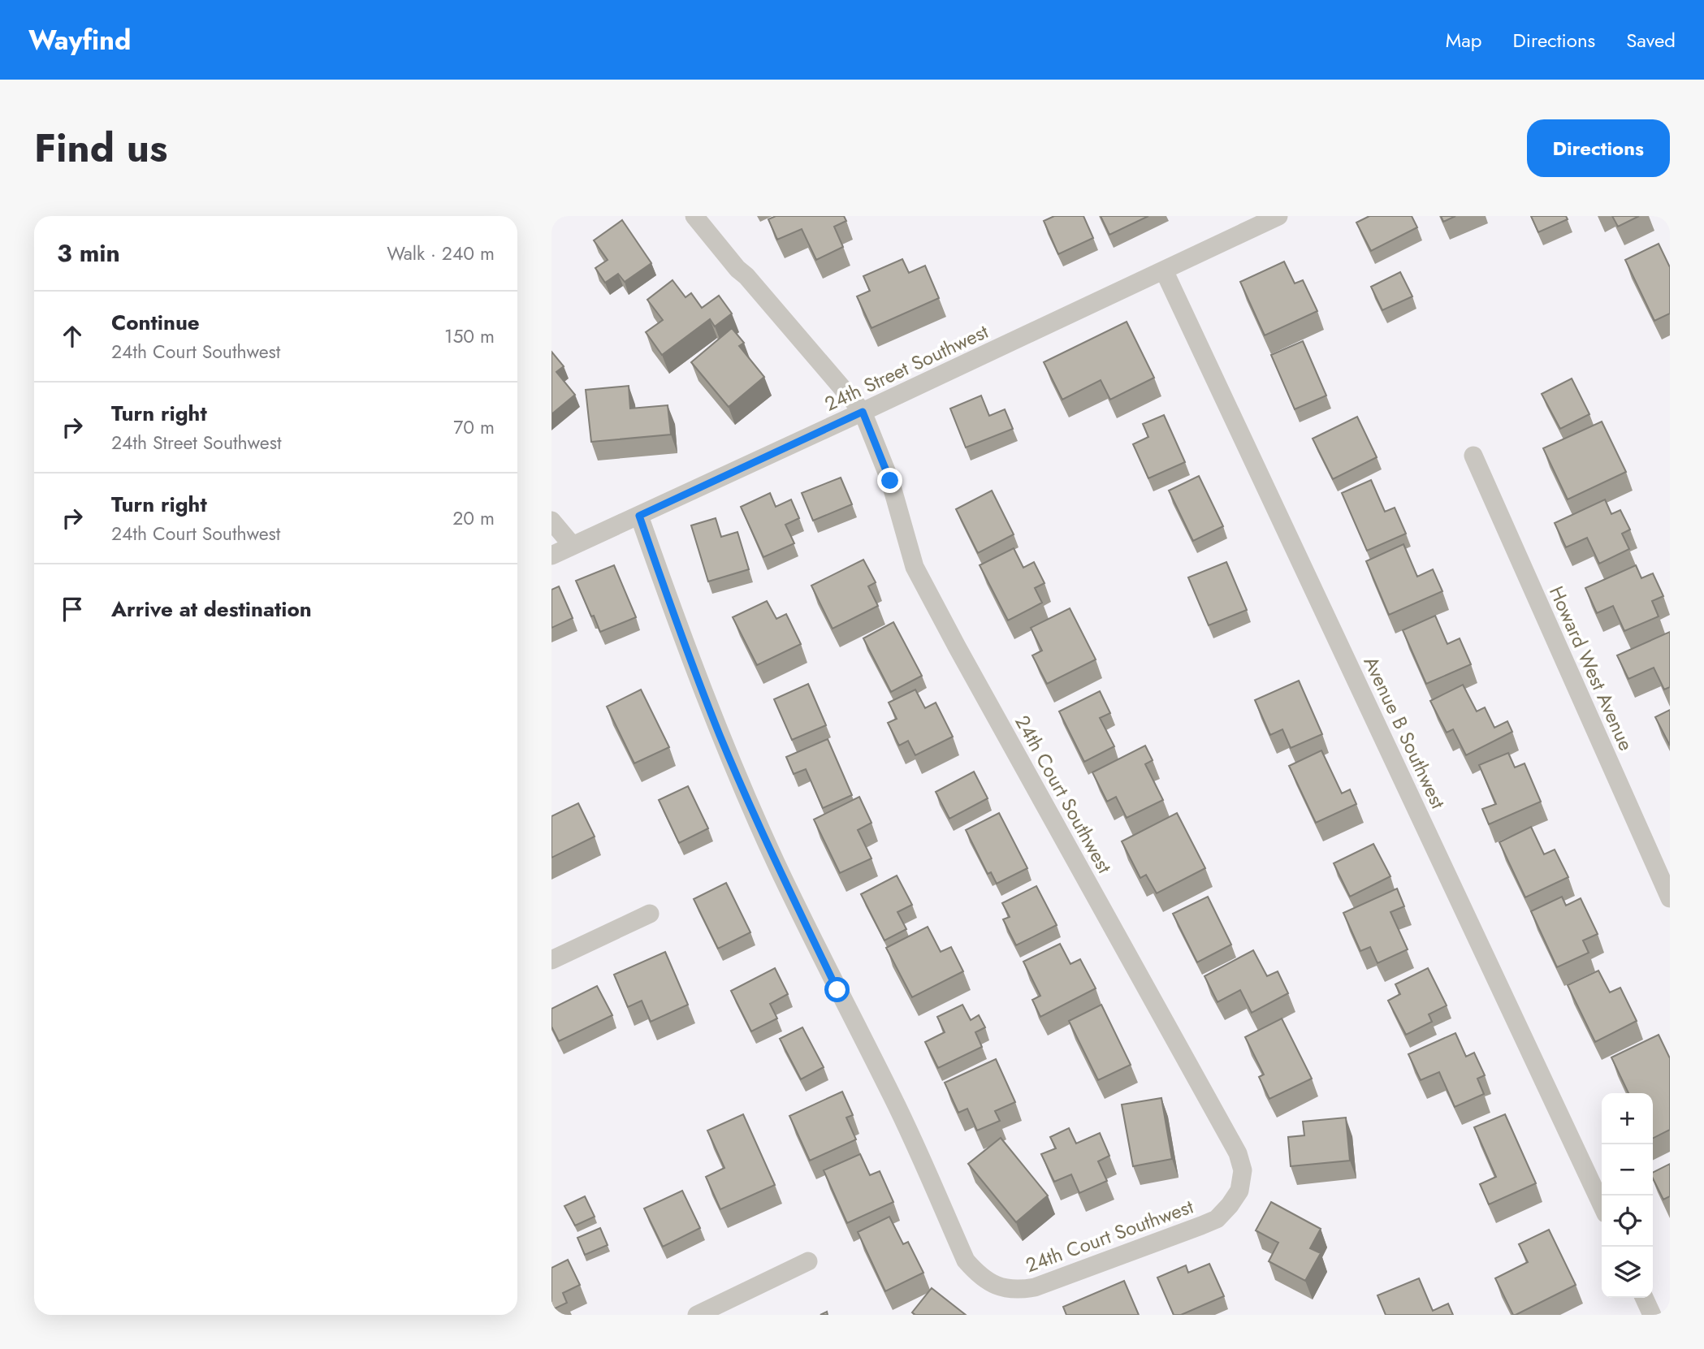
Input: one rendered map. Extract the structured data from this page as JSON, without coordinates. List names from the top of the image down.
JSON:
{
  "streets": {
    "street": [
      "24th Street Southwest",
      "Howard West Avenue",
      "Avenue B Southwest",
      "24th Court Southwest"
    ]
  },
  "crossings": [
    ["24th Street Southwest", "Avenue B Southwest"],
    ["24th Street Southwest", "24th Court Southwest"]
  ],
  "page": {
    "header": "Wayfind",
    "nav": ["Map", "Directions", "Saved"],
    "title": "Find us",
    "buttons": "Directions",
    "heading": ["3 min", "Walk · 240 m"],
    "list": [
      ["Continue", "24th Court Southwest", "150 m"],
      ["Turn right", "24th Street Southwest", "70 m"],
      ["Turn right", "24th Court Southwest", "20 m"],
      "Arrive at destination"
    ],
    "map_buttons": ["+", "−"]
  }
}
